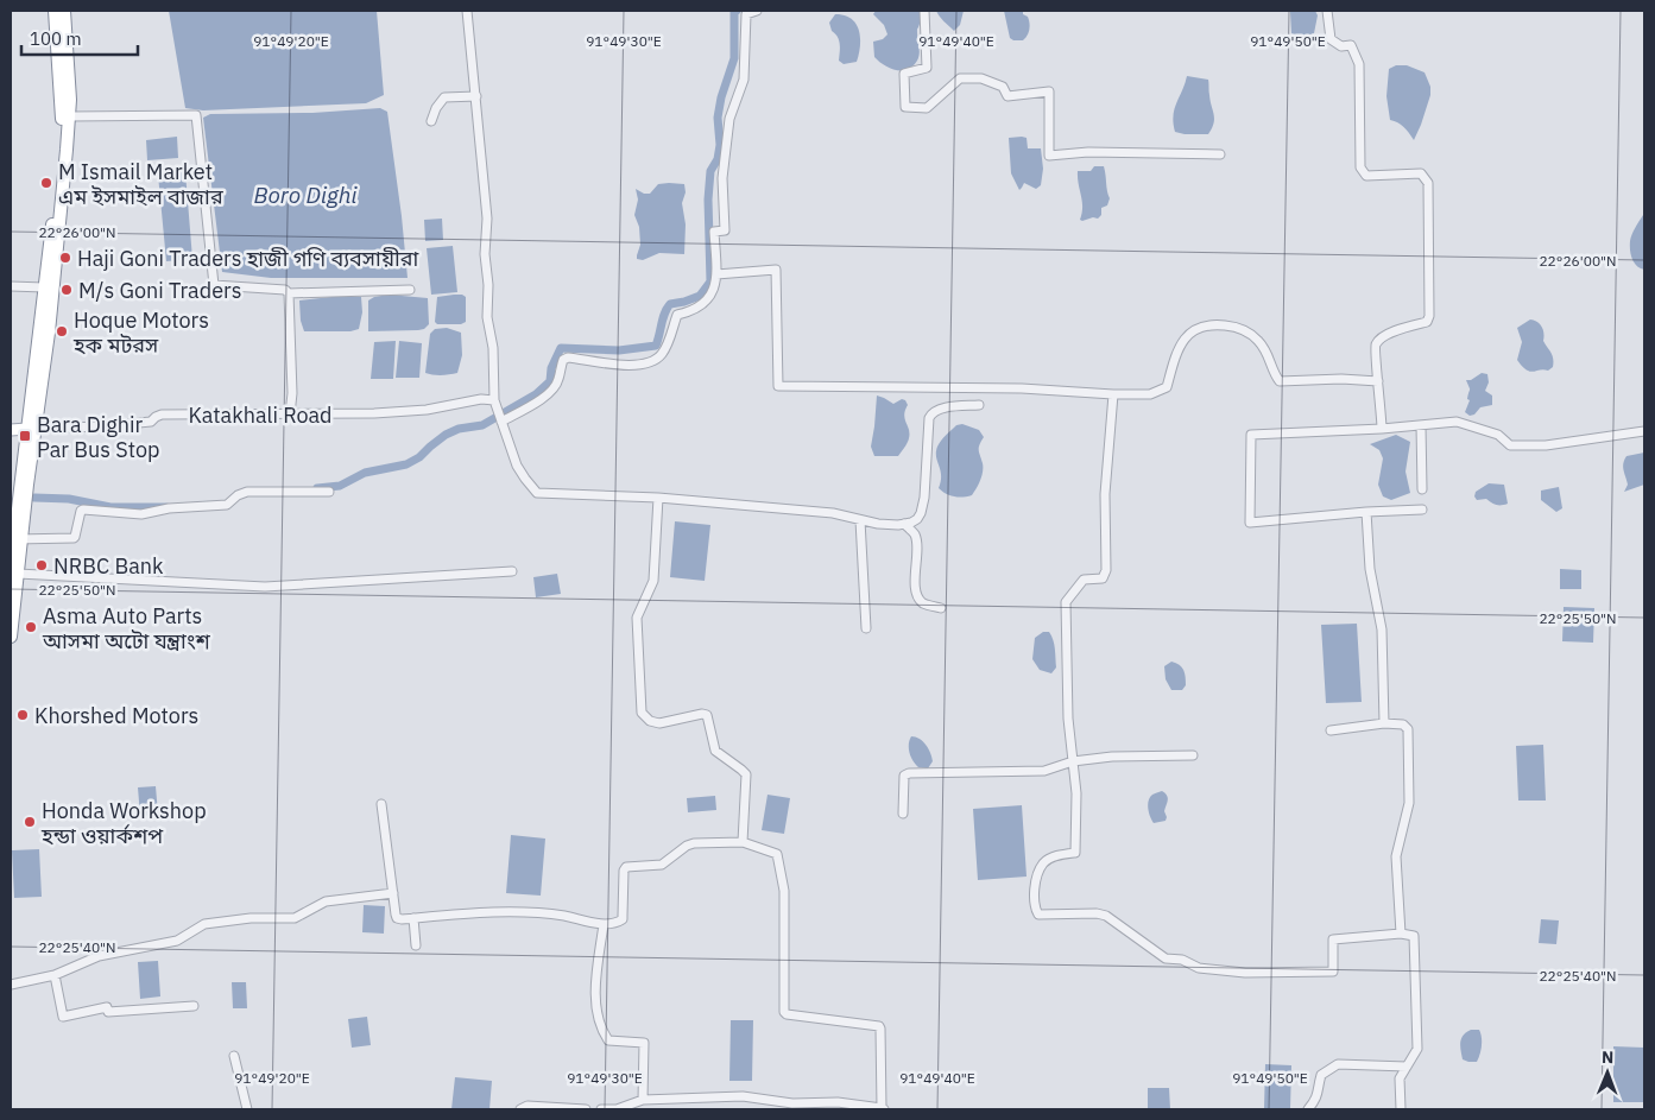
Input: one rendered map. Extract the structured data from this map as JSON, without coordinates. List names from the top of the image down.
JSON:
{
  "streets": {
    "street": ["Katakhali Road"]
  },
  "water": ["Boro Dighi"],
  "places": {
    "other": [
      "M Ismail Market এম ইসমাইল বাজার",
      "Haji Goni Traders হাজী গণি ব্যবসায়ীরা",
      "M/s Goni Traders",
      "Hoque Motors হক মটরস",
      "NRBC Bank",
      "Asma Auto Parts আসমা অটো যন্ত্রাংশ",
      "Khorshed Motors",
      "Honda Workshop হন্ডা ওয়ার্কশপ"
    ],
    "transit": ["Bara Dighir Par Bus Stop"]
  },
  "scale_bar": "100 m",
  "north": "top",
  "coordinates": [
    "91°49'20\"E",
    "91°49'30\"E",
    "91°49'40\"E",
    "91°49'50\"E",
    "22°26'00\"N",
    "22°25'50\"N",
    "22°25'40\"N"
  ]
}
